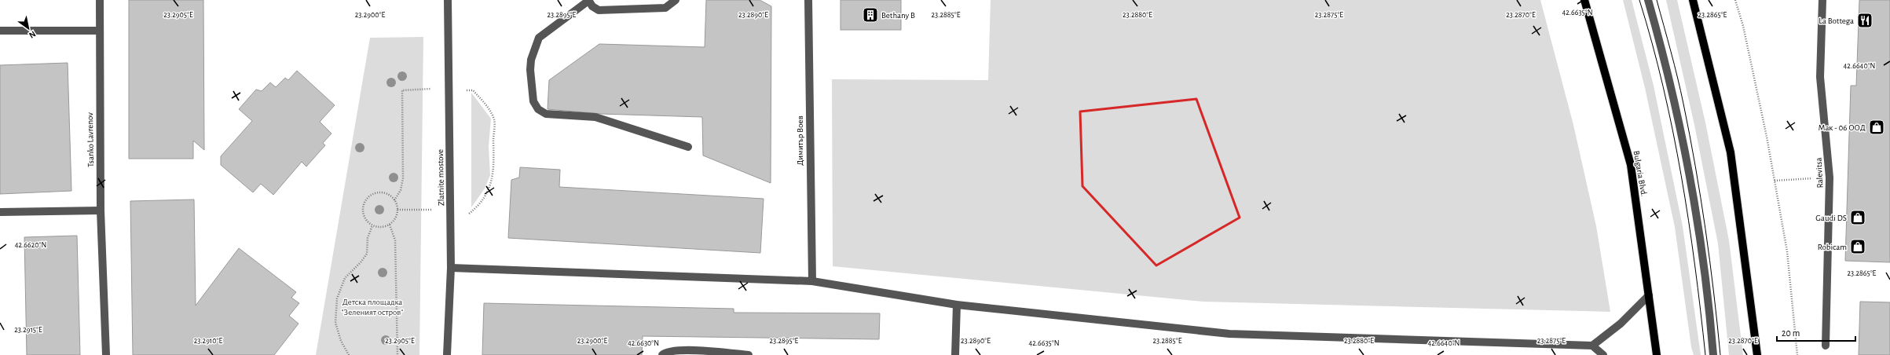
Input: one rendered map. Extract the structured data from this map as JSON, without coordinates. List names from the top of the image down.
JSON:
{
  "streets": {
    "main road": ["Bulgaria Blvd."],
    "street": [
      "Tsanko Lavrenov",
      "Димитър Воев",
      "Ralevitsa",
      "Zlatnite mostove"
    ]
  },
  "parks": ["Детска площадка \"Зеленият остров\""],
  "places": {
    "building": ["Bethany B"],
    "restaurant": ["La Bottega"],
    "shop": ["Мак - 06 ООД", "Gaudi DS", "Robicam"]
  },
  "scale_bar": "20 m",
  "north": "bottom right",
  "coordinates": [
    "42.6635°N",
    "23.2905°E",
    "23.2900°E",
    "23.2895°E",
    "23.2890°E",
    "23.2885°E",
    "23.2880°E",
    "23.2875°E",
    "23.2870°E",
    "23.2865°E",
    "42.6640°N",
    "42.6620°N",
    "23.2915°E",
    "23.2910°E",
    "42.6630°N"
  ]
}
